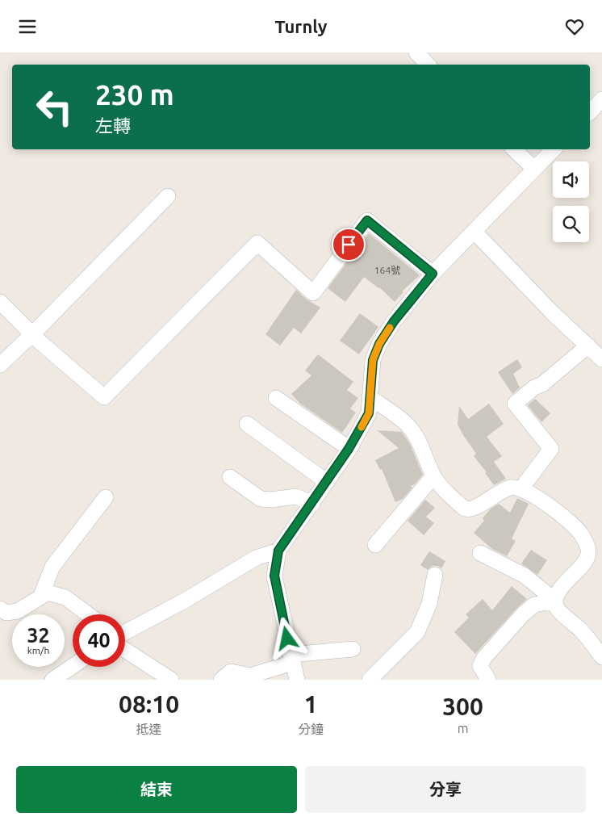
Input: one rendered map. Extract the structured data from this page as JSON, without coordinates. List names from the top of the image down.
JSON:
{
  "house_numbers": ["164號"],
  "page": {
    "header": "Turnly",
    "turn": ["230 m", "左轉"],
    "speed": "32 km/h",
    "limit": "40",
    "eta": [
      "08:10",
      "抵達",
      "1",
      "分鐘",
      "300",
      "m"
    ],
    "buttons": ["結束", "分享"]
  }
}
